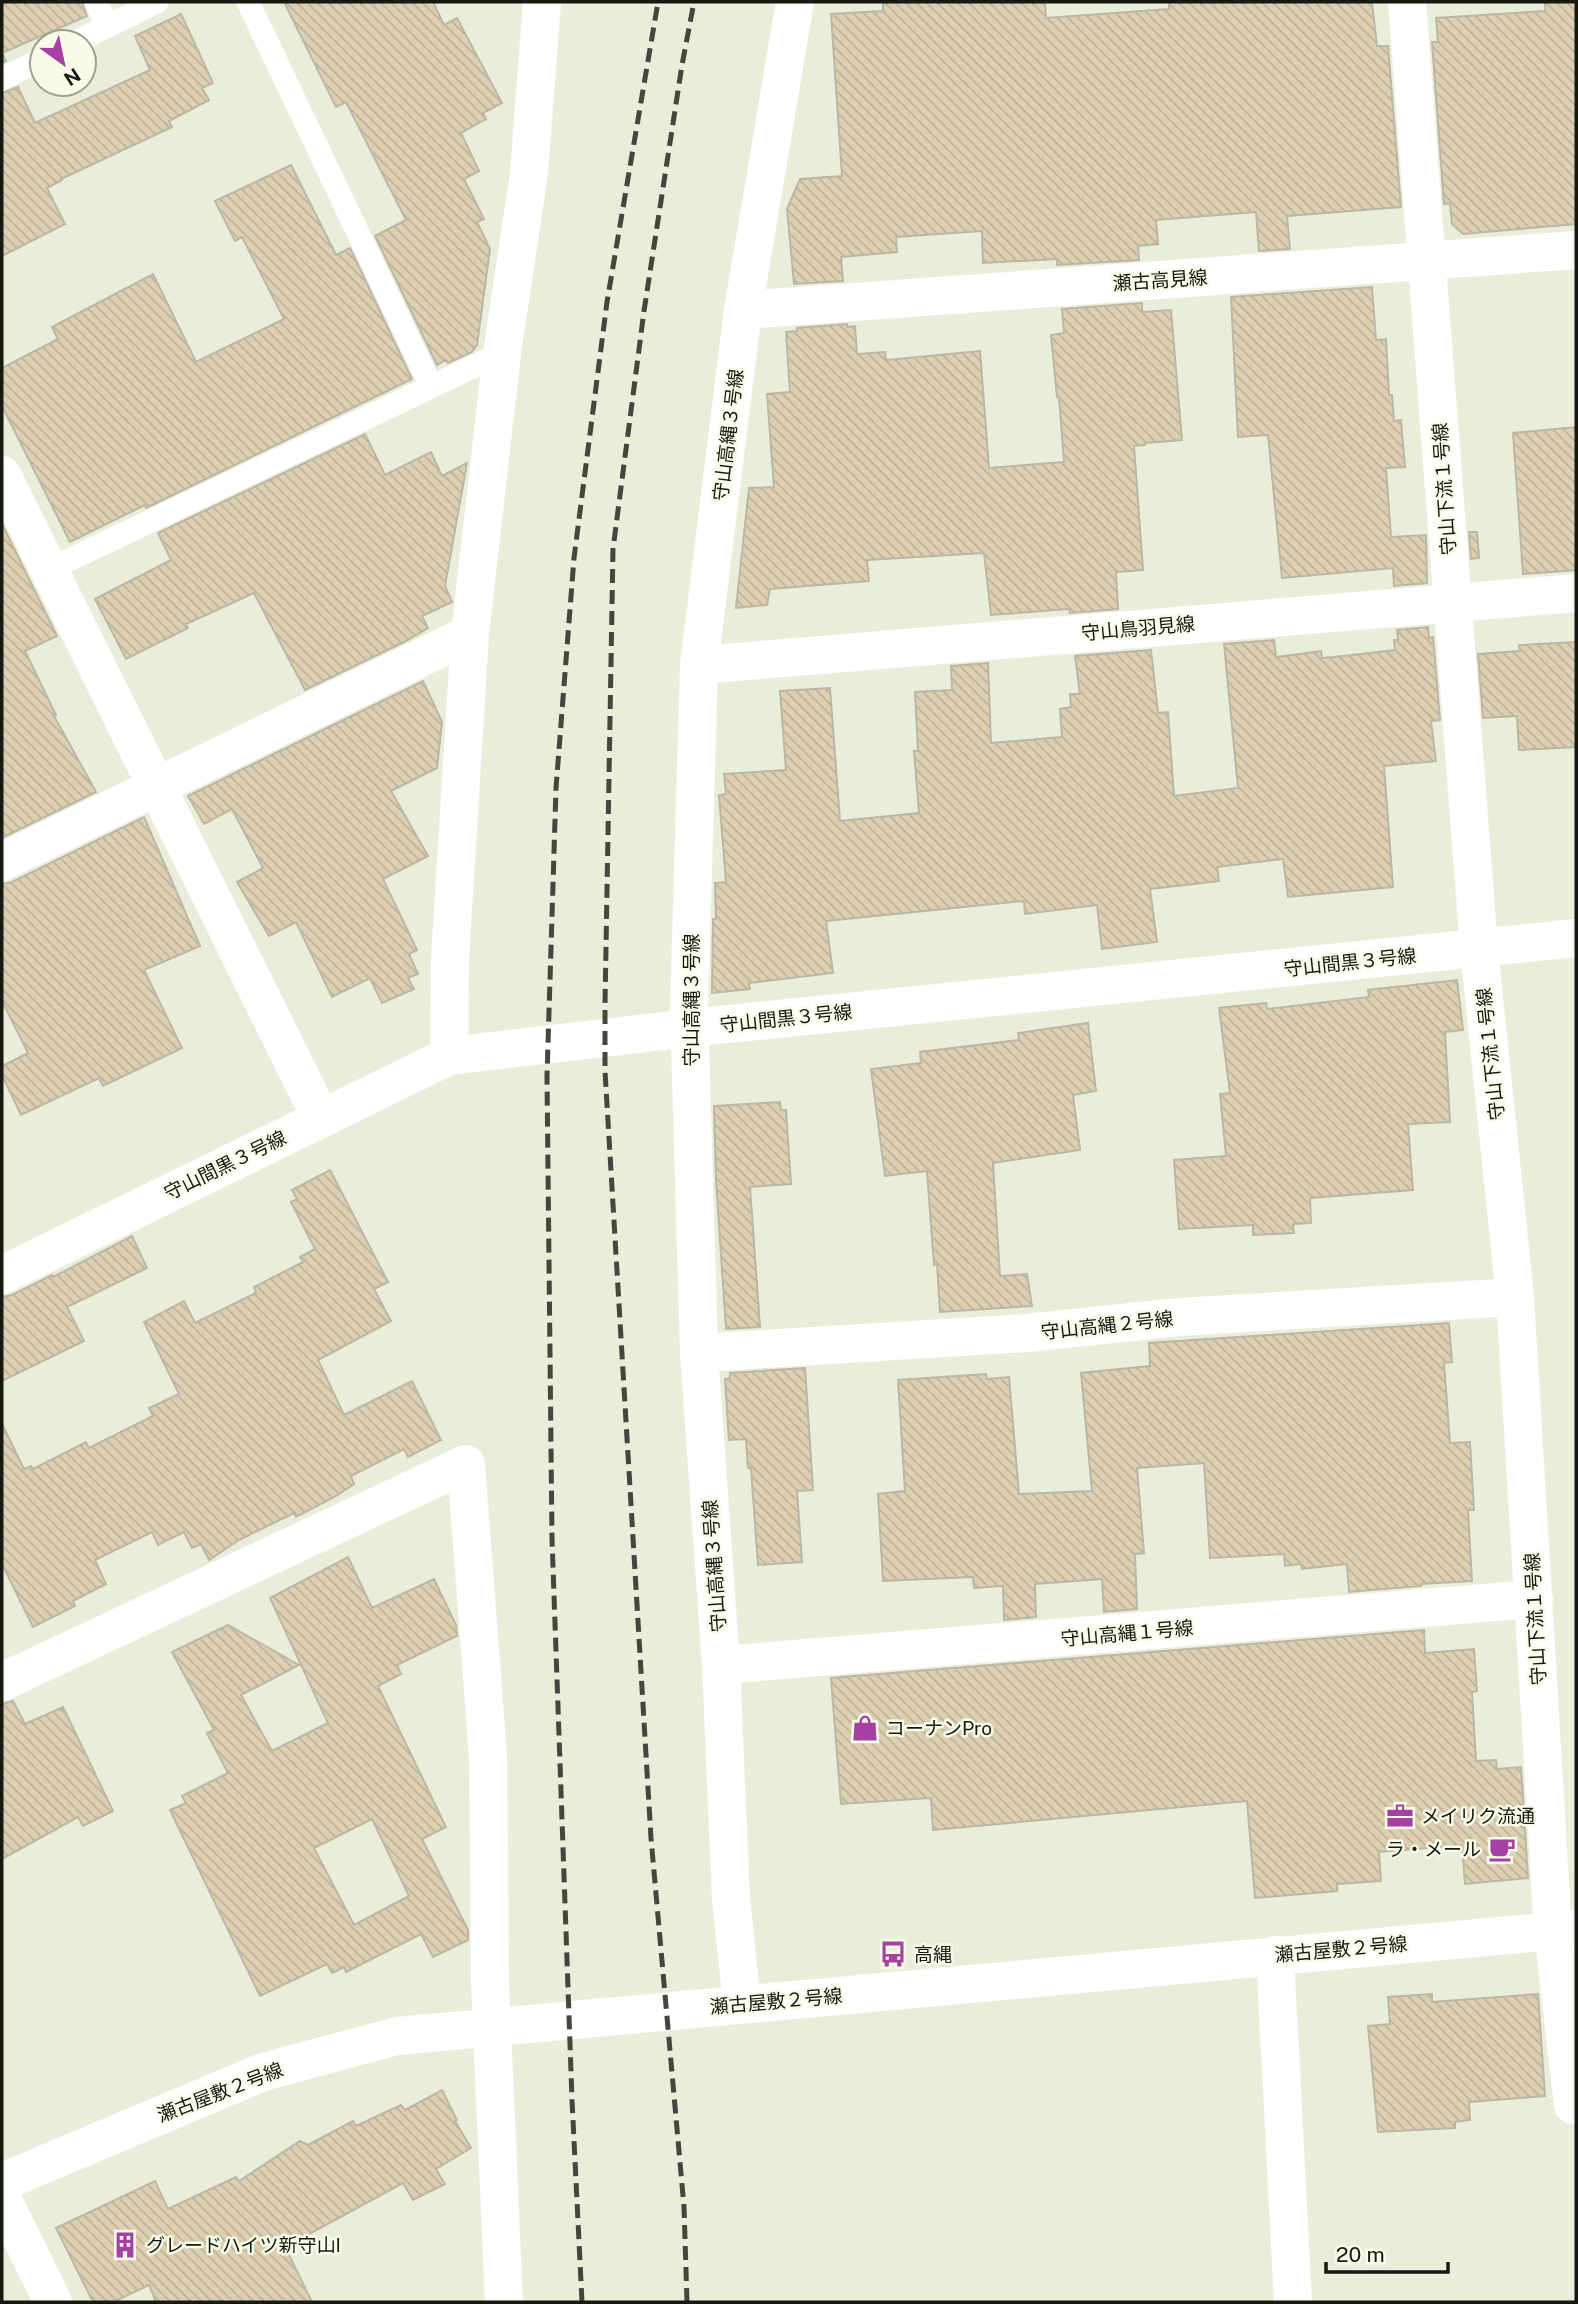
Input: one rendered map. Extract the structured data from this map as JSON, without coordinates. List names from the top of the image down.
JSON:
{
  "streets": {
    "street": [
      "瀬古高見線",
      "守山高縄３号線",
      "守山下流１号線",
      "守山鳥羽見線",
      "守山間黒３号線",
      "守山高縄２号線",
      "守山高縄１号線",
      "瀬古屋敷２号線"
    ]
  },
  "crossings": [
    ["瀬古高見線", "守山高縄３号線"],
    ["瀬古高見線", "守山下流１号線"],
    ["守山高縄３号線", "守山鳥羽見線"],
    ["守山高縄３号線", "守山間黒３号線"],
    ["守山高縄３号線", "守山高縄２号線"],
    ["守山高縄３号線", "守山高縄１号線"],
    ["守山高縄３号線", "瀬古屋敷２号線"],
    ["守山下流１号線", "守山鳥羽見線"],
    ["守山下流１号線", "守山間黒３号線"],
    ["守山下流１号線", "守山高縄２号線"],
    ["守山下流１号線", "守山高縄１号線"],
    ["守山下流１号線", "瀬古屋敷２号線"]
  ],
  "places": {
    "shop": ["コーナンPro"],
    "office": ["メイリク流通"],
    "cafe": ["ラ・メール"],
    "bus stop": ["高縄"],
    "building": ["グレードハイツ新守山I"]
  },
  "scale_bar": "20 m",
  "north": "bottom right"
}
